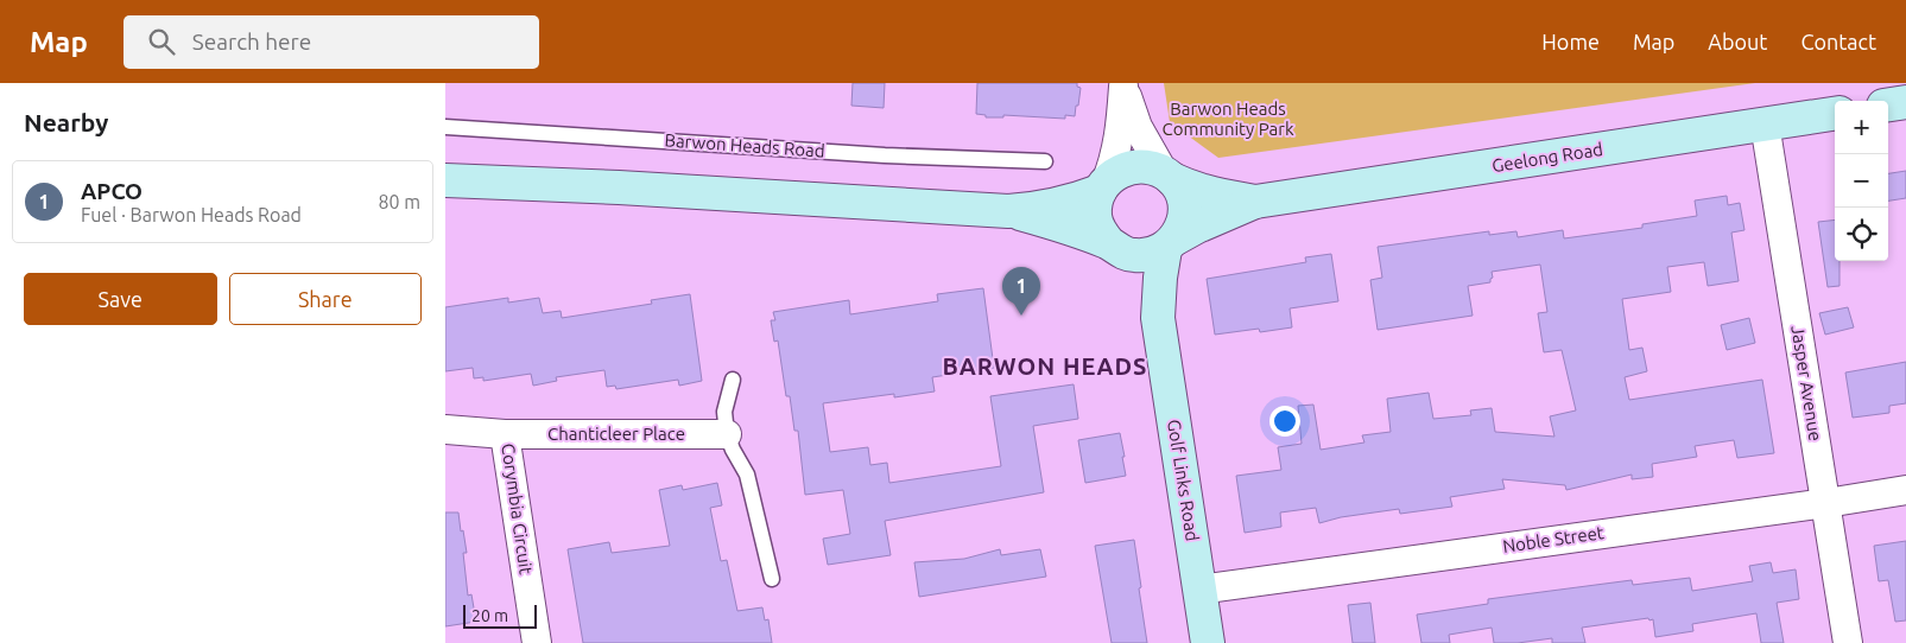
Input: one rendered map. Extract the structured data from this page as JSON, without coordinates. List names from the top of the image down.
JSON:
{
  "streets": {
    "main road": ["Geelong Road", "Golf Links Road"],
    "street": [
      "Jasper Avenue",
      "Chanticleer Place",
      "Corymbia Circuit",
      "Noble Street"
    ],
    "lane": ["Barwon Heads Road"]
  },
  "crossings": [
    ["Geelong Road", "Jasper Avenue"],
    ["Geelong Road", "Golf Links Road"],
    ["Jasper Avenue", "Noble Street"],
    ["Chanticleer Place", "Corymbia Circuit"],
    ["Golf Links Road", "Noble Street"]
  ],
  "districts": ["BARWON HEADS"],
  "parks": ["Barwon Heads Community Park"],
  "scale_bar": "20 m",
  "page": {
    "header": "Map",
    "search": "Search here",
    "nav": [
      "Home",
      "Map",
      "About",
      "Contact"
    ],
    "heading": "Nearby",
    "map_buttons": ["+", "−"],
    "list": [
      {
        "mark": "1",
        "name": "APCO",
        "note": "Fuel · Barwon Heads Road",
        "value": "80 m"
      }
    ],
    "buttons": ["Save", "Share"],
    "pins": "1",
    "scale": "20 m"
  }
}
